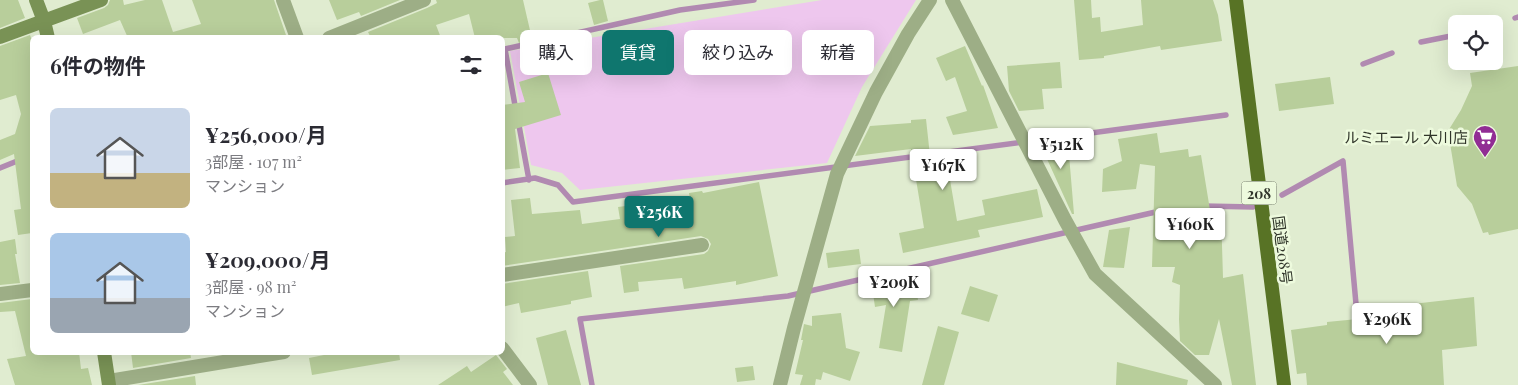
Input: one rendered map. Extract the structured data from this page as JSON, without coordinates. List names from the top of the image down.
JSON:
{
  "streets": {
    "highway": ["208", "国道208号"]
  },
  "places": {
    "supermarket": ["ルミエール 大川店"]
  },
  "page": {
    "chip": [
      "購入",
      "賃貸",
      "絞り込み",
      "新着"
    ],
    "heading": "6件の物件",
    "list": [
      {
        "name": "¥256,000/月",
        "note": "3部屋 · 107 m² · マンション"
      },
      {
        "name": "¥209,000/月",
        "note": "3部屋 · 98 m² · マンション"
      }
    ],
    "price": [
      "¥512K",
      "¥167K",
      "¥256K",
      "¥160K",
      "¥209K",
      "¥296K"
    ]
  }
}
